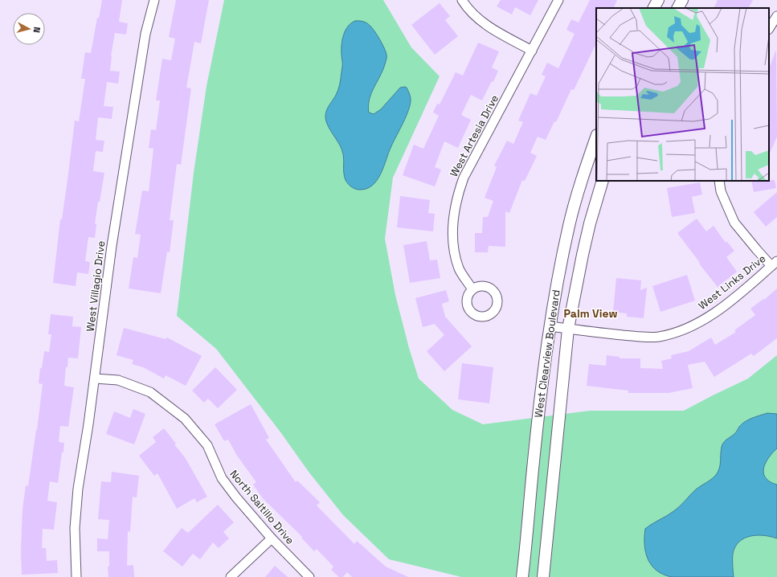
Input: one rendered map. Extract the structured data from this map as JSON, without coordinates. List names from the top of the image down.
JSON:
{
  "streets": {
    "street": [
      "West Artesia Drive",
      "West Links Drive",
      "West Villagio Drive",
      "West Clearview Boulevard",
      "North Saltillo Drive"
    ]
  },
  "crossings": [
    ["West Links Drive", "West Clearview Boulevard"],
    ["West Villagio Drive", "North Saltillo Drive"]
  ],
  "districts": ["Palm View"],
  "north": "right"
}
